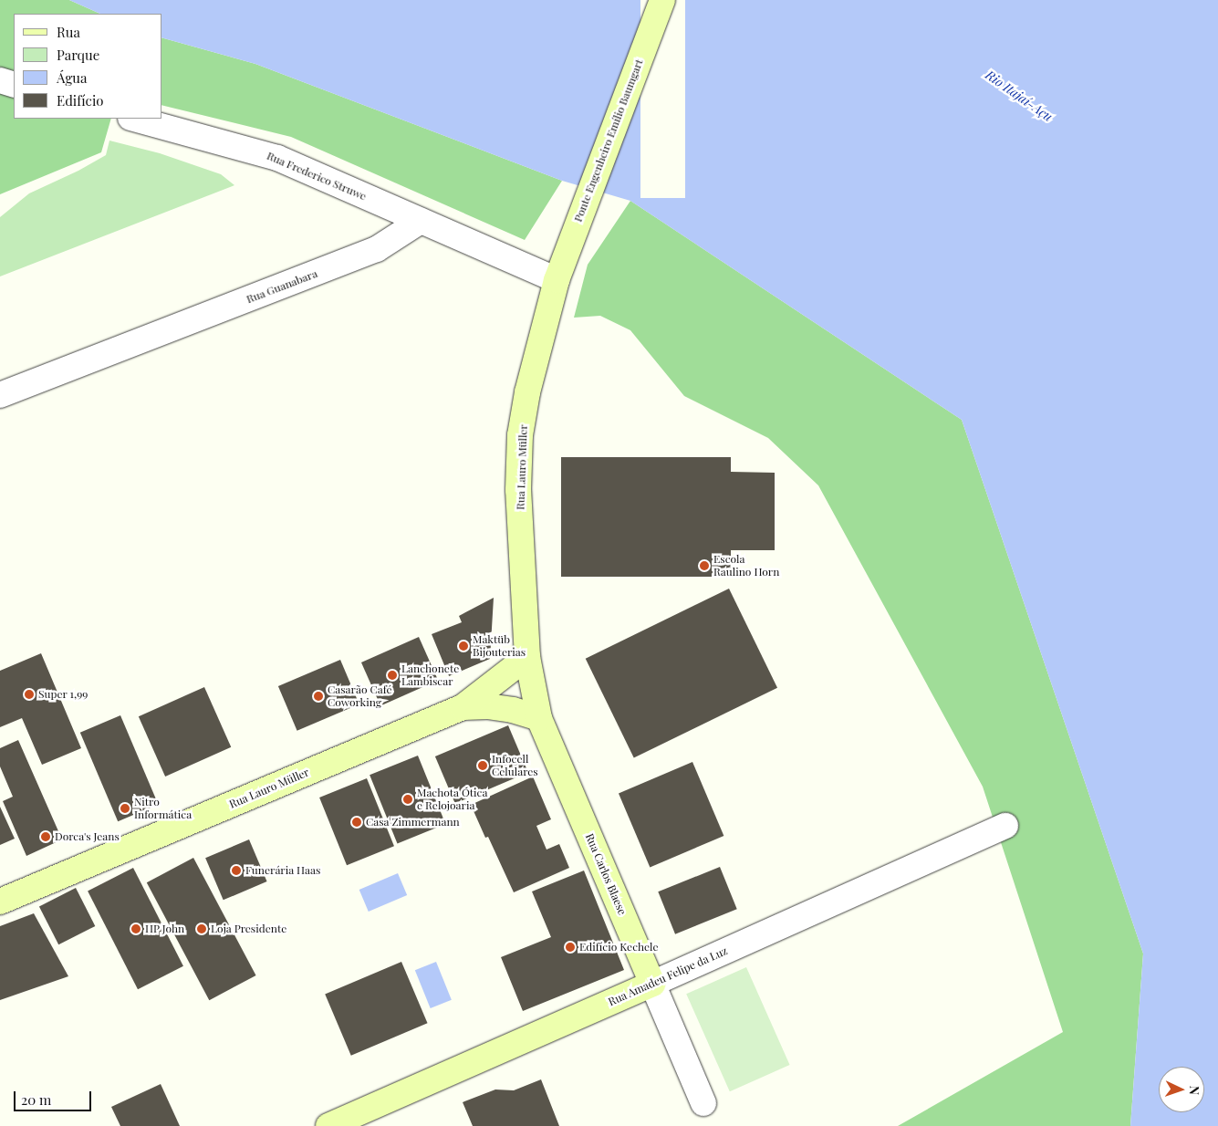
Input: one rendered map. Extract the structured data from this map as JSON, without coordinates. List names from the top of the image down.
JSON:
{
  "streets": {
    "main road": [
      "Ponte Engenheiro Emílio Baumgart",
      "Rua Lauro Müller",
      "Rua Carlos Blaese",
      "Rua Amadeu Felipe da Luz"
    ],
    "street": ["Rua Frederico Struwe", "Rua Guanabara"]
  },
  "crossings": [
    ["Ponte Engenheiro Emílio Baumgart", "Rua Lauro Müller"],
    ["Rua Frederico Struwe", "Rua Guanabara"],
    ["Rua Lauro Müller", "Rua Carlos Blaese"],
    ["Rua Carlos Blaese", "Rua Amadeu Felipe da Luz"]
  ],
  "water": ["Rio Itajaí-Açu"],
  "places": [
    "Escola Raulino Horn",
    "Maktüb Bijouterias",
    "Lanchonete Lambiscar",
    "Super 1,99",
    "Casarão Café Coworking",
    "Infocell Celulares",
    "Machota Ótica e Relojoaria",
    "Nitro Informática",
    "Casa Zimmermann",
    "Dorca's Jeans",
    "Funerária Haas",
    "HP John",
    "Loja Presidente",
    "Edifício Kechele"
  ],
  "legend": [
    "Rua",
    "Parque",
    "Água",
    "Edifício"
  ],
  "scale_bar": "20 m",
  "north": "right"
}
